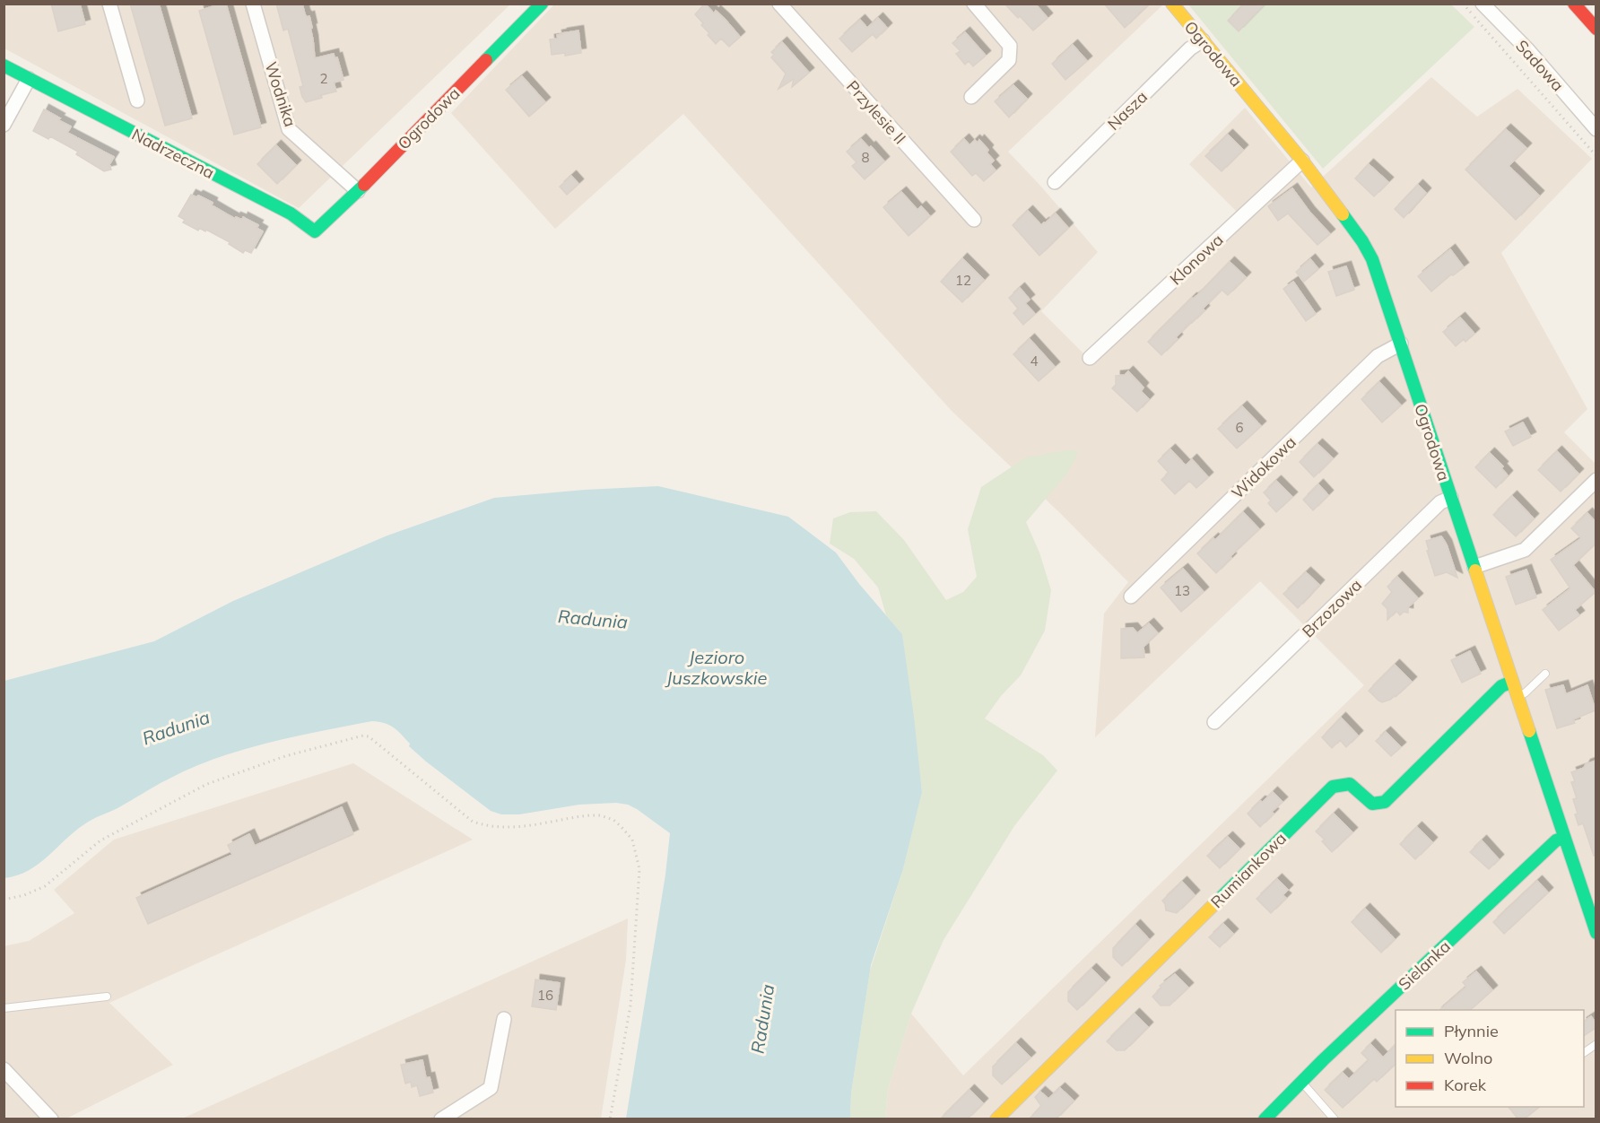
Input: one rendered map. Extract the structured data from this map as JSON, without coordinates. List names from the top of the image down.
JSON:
{
  "streets": {
    "main road": [
      "Ogrodowa",
      "Nadrzeczna",
      "Rumiankowa",
      "Sielanka"
    ],
    "street": [
      "Sadowa",
      "Wodnika",
      "Nasza",
      "Przylesie II",
      "Klonowa",
      "Widokowa",
      "Brzozowa"
    ]
  },
  "crossings": [
    ["Ogrodowa", "Wodnika"],
    ["Ogrodowa", "Nasza"],
    ["Ogrodowa", "Nadrzeczna"],
    ["Ogrodowa", "Klonowa"],
    ["Ogrodowa", "Widokowa"],
    ["Ogrodowa", "Brzozowa"],
    ["Ogrodowa", "Rumiankowa"],
    ["Ogrodowa", "Sielanka"]
  ],
  "water": ["Radunia", "Jezioro Juszkowskie"],
  "house_numbers": [
    "2",
    "8",
    "12",
    "4",
    "6",
    "13",
    "16"
  ],
  "legend": ["Płynnie", "Wolno", "Korek"]
}
